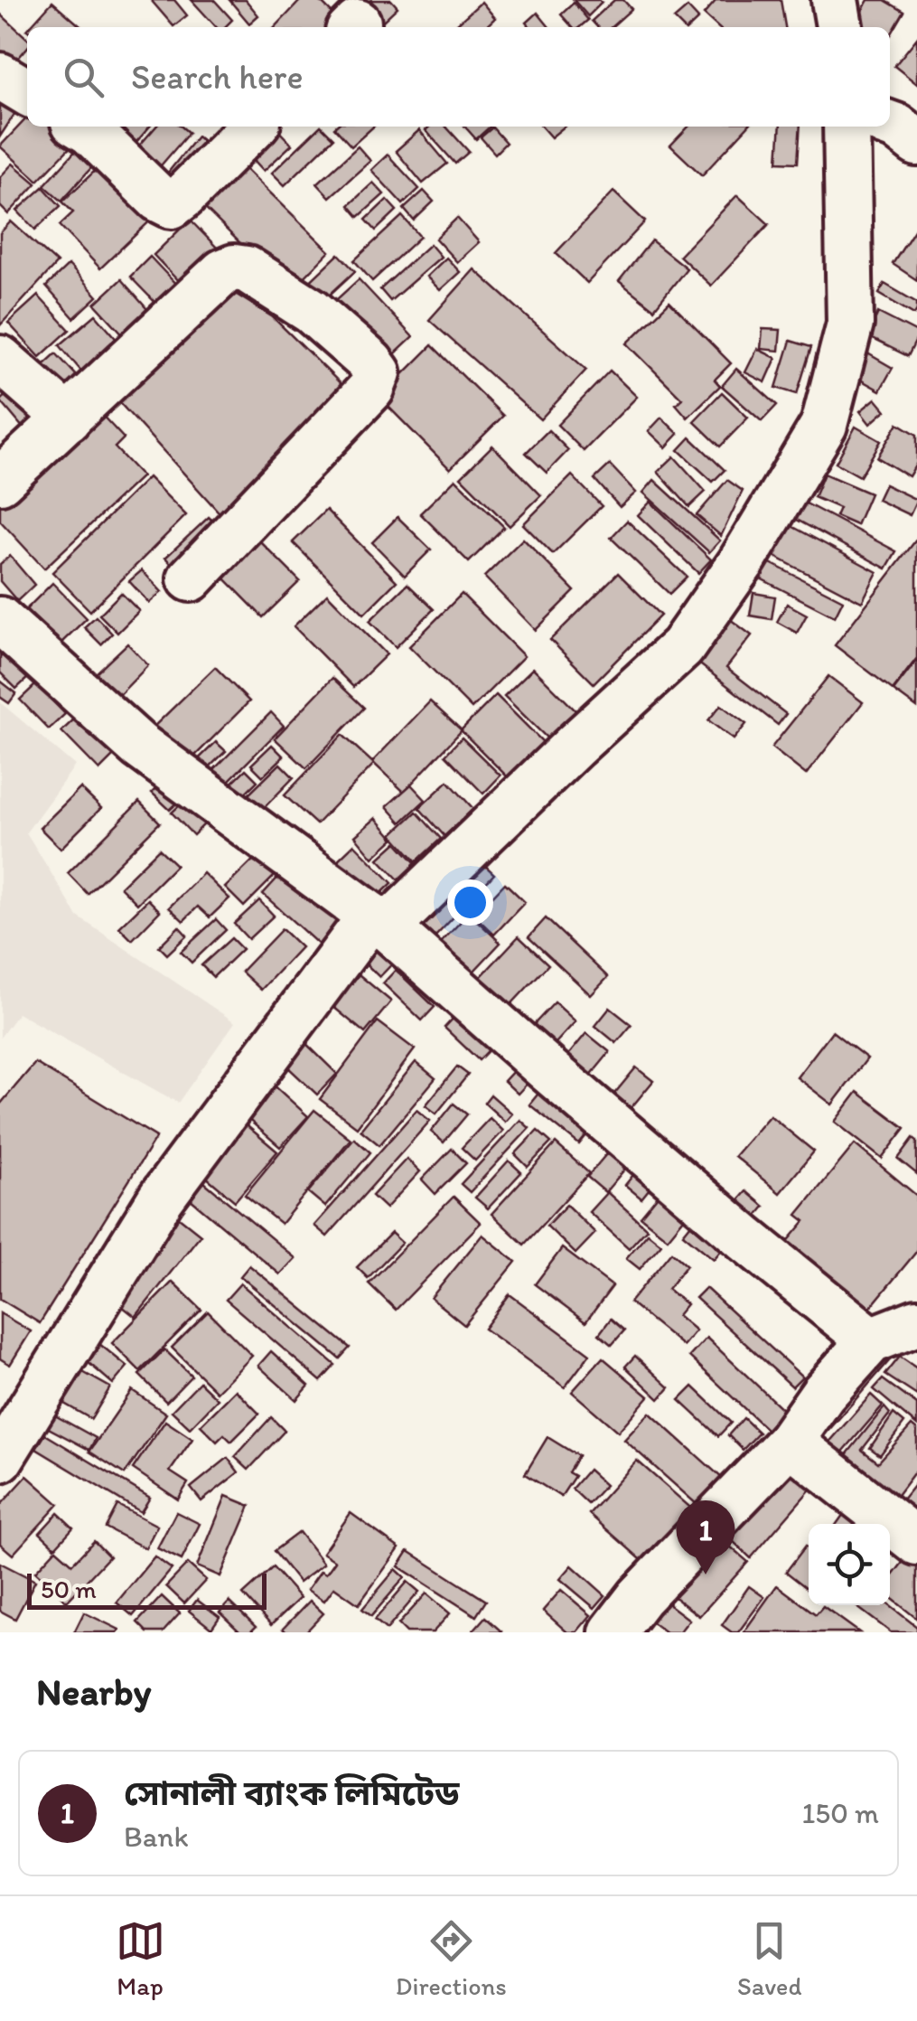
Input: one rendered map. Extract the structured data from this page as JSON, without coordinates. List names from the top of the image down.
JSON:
{
  "scale_bar": "50 m",
  "page": {
    "search": "Search here",
    "pins": "1",
    "scale": "50 m",
    "heading": "Nearby",
    "list": [
      {
        "mark": "1",
        "name": "সোনালী ব্যাংক লিমিটেড",
        "note": "Bank",
        "value": "150 m"
      }
    ],
    "nav": ["Map", "Directions", "Saved"]
  }
}
